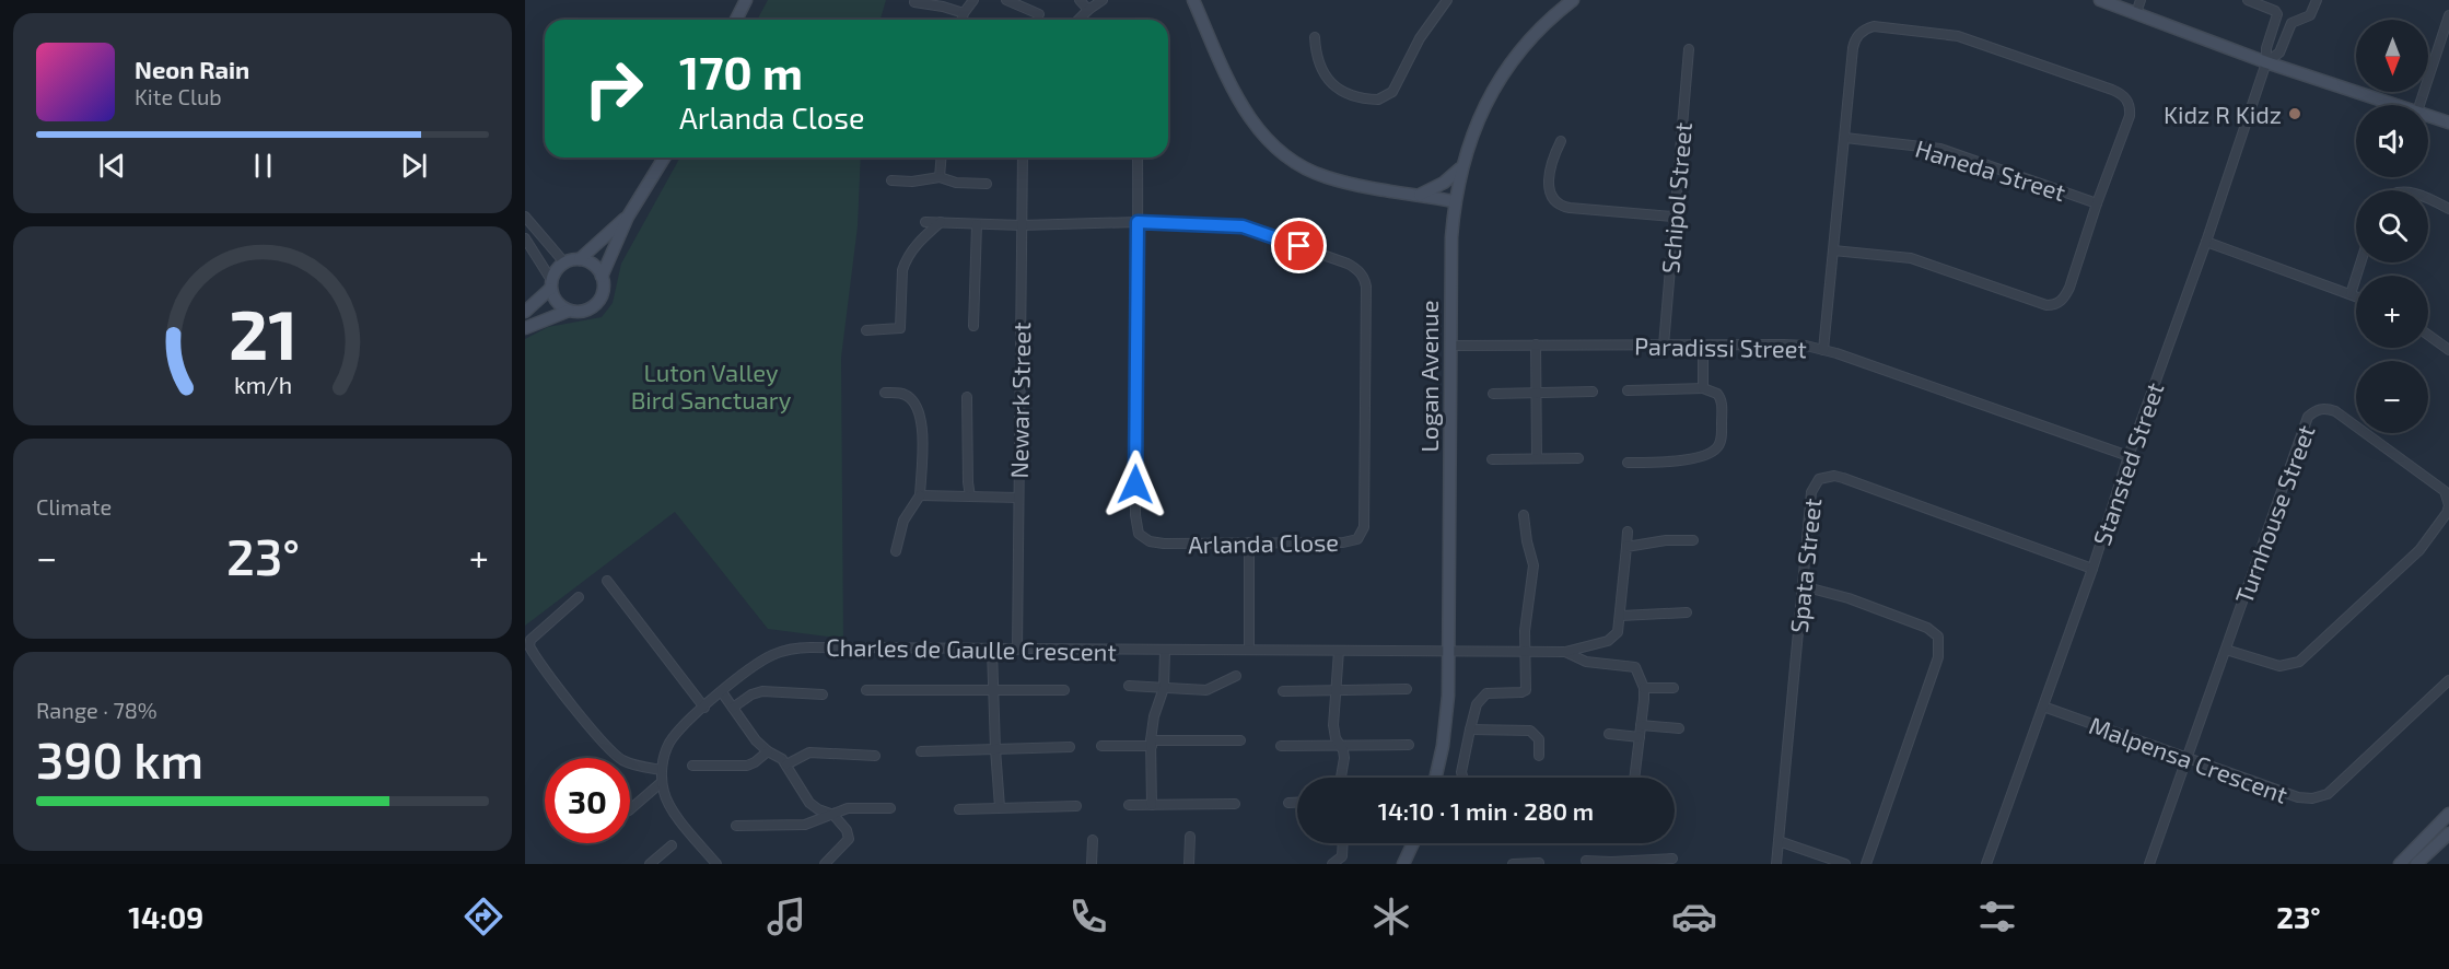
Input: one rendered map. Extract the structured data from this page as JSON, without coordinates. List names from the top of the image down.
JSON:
{
  "streets": {
    "street": [
      "Haneda Street",
      "Schipol Street",
      "Paradissi Street",
      "Logan Avenue",
      "Newark Street",
      "Stansted Street",
      "Turnhouse Street",
      "Arlanda Close",
      "Spata Street",
      "Charles de Gaulle Crescent",
      "Malpensa Crescent"
    ]
  },
  "crossings": [
    ["Schipol Street", "Paradissi Street"],
    ["Paradissi Street", "Logan Avenue"],
    ["Paradissi Street", "Stansted Street"],
    ["Logan Avenue", "Charles de Gaulle Crescent"],
    ["Newark Street", "Arlanda Close"],
    ["Newark Street", "Charles de Gaulle Crescent"],
    ["Stansted Street", "Spata Street"],
    ["Stansted Street", "Malpensa Crescent"],
    ["Turnhouse Street", "Malpensa Crescent"]
  ],
  "parks": ["Luton Valley Bird Sanctuary"],
  "places": ["Kidz R Kidz"],
  "north": "bottom",
  "page": {
    "map_buttons": ["+", "−"],
    "turn": ["170 m", "Arlanda Close"],
    "song": ["Neon Rain", "Kite Club"],
    "tile": [
      "Climate",
      ["Range · 78%", "390 km"]
    ],
    "heat": ["−", "23°", "+"],
    "limit": "30",
    "trip": "14:10 · 1 min · 280 m",
    "tabs": ["14:09", "23°"],
    "gauge": ["21", "km/h"]
  }
}
